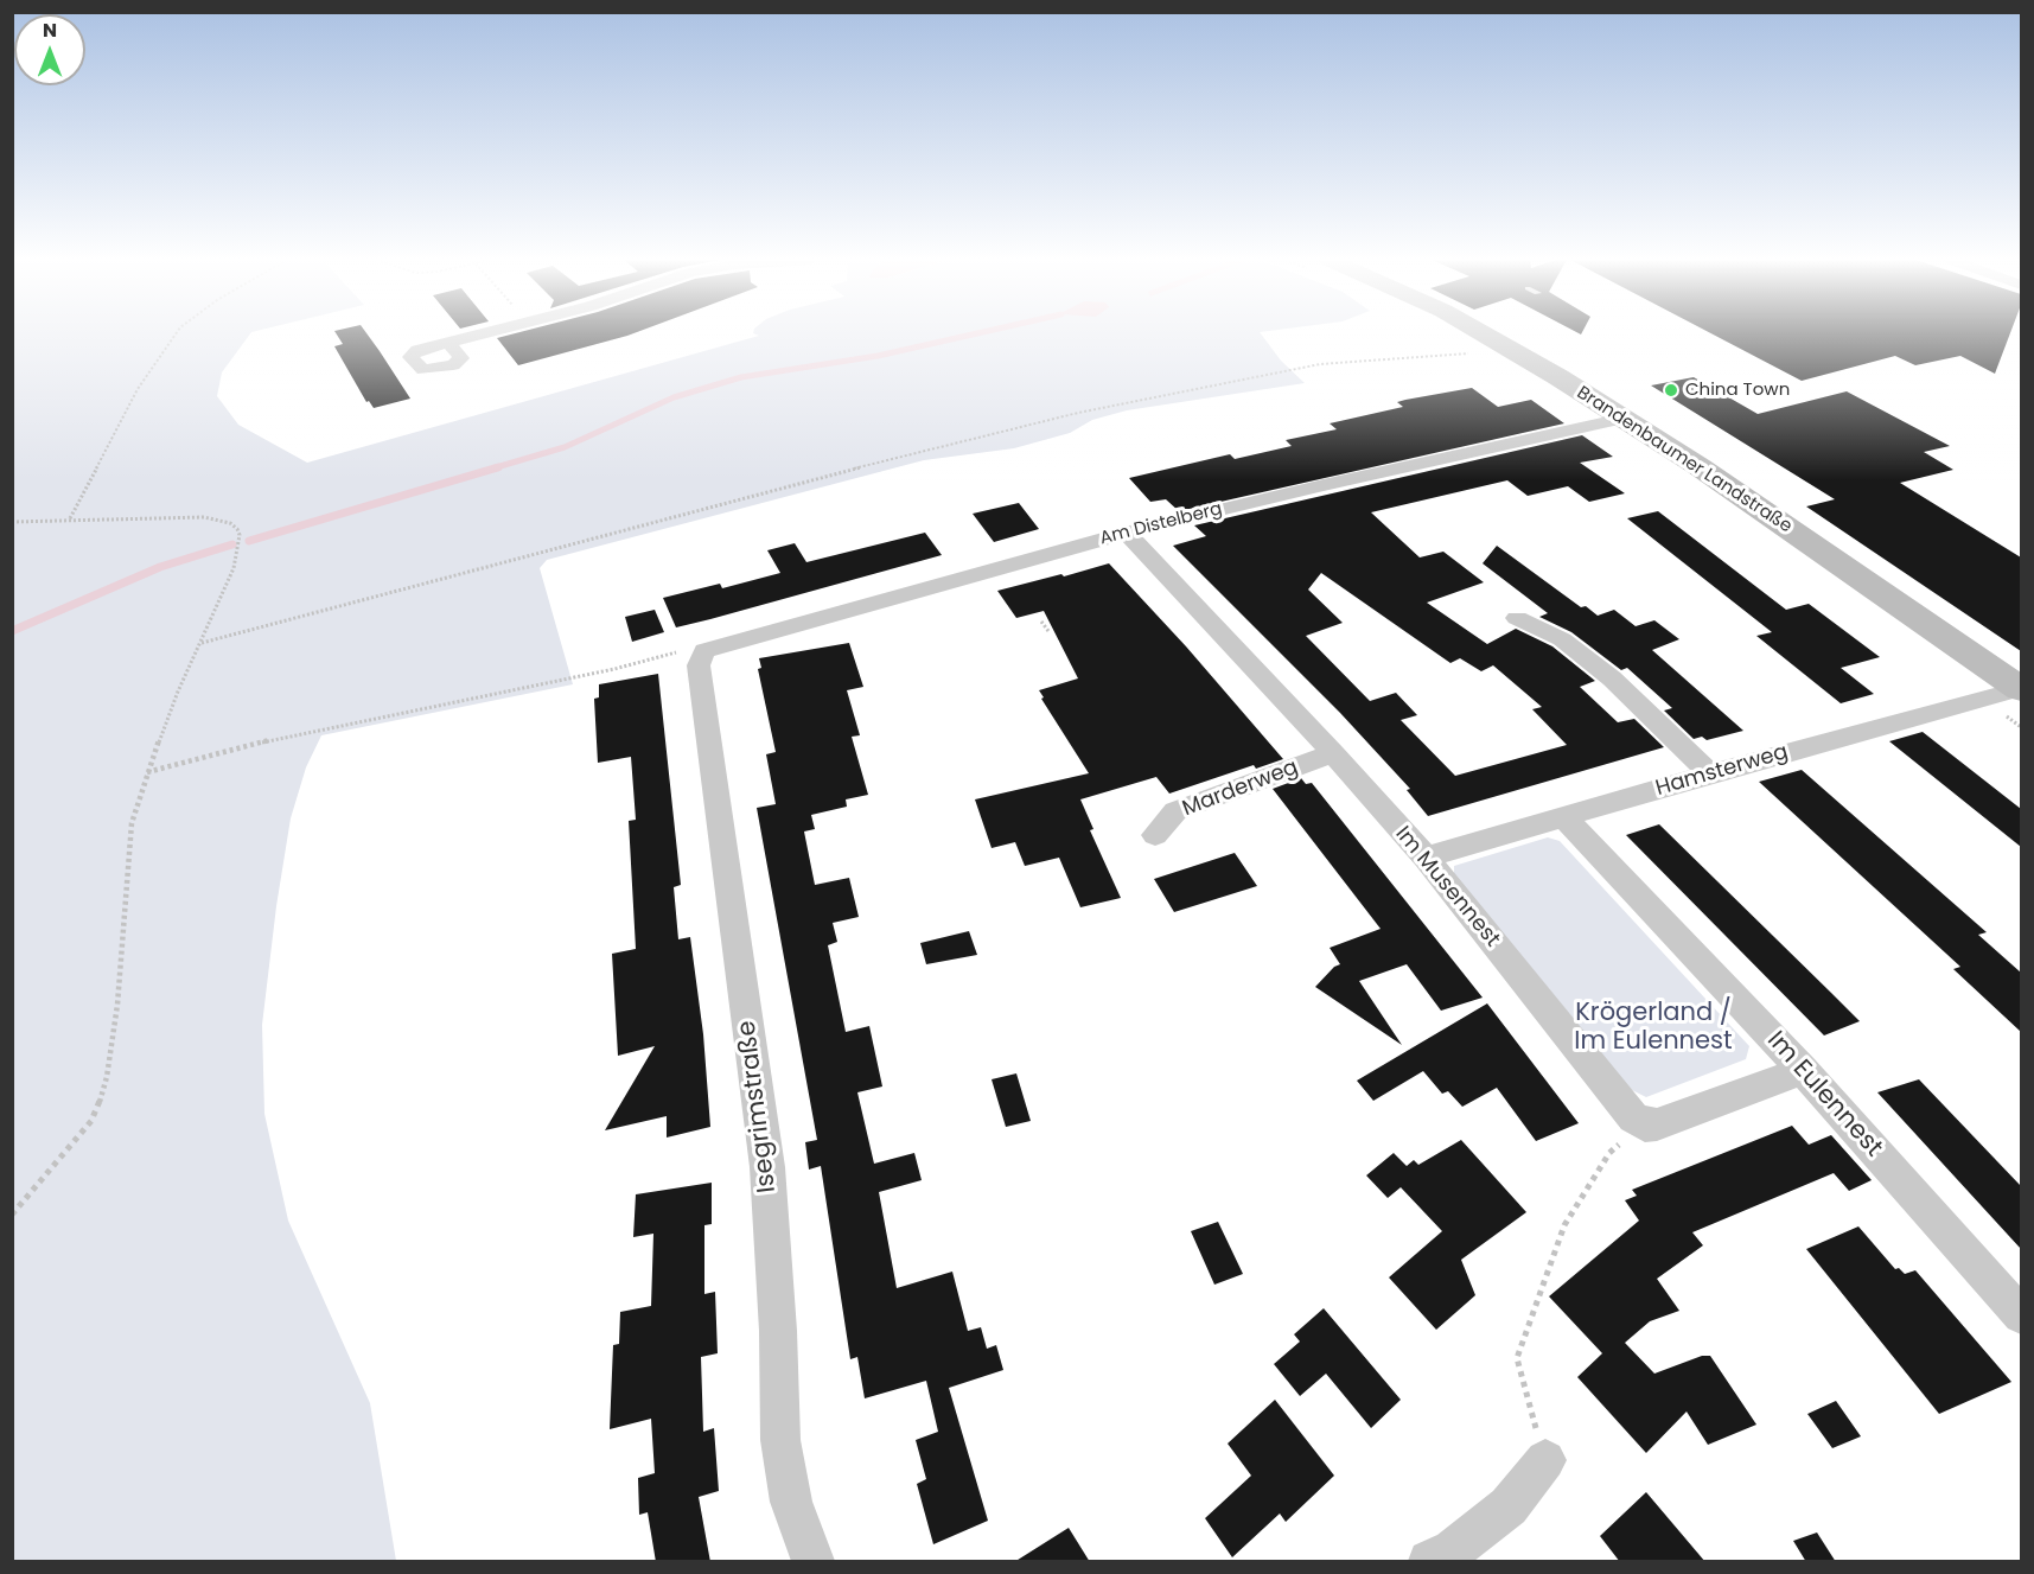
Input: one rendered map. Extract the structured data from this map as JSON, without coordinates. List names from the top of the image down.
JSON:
{
  "streets": {
    "main road": ["Brandenbaumer Landstraße"],
    "street": [
      "Am Distelberg",
      "Hamsterweg",
      "Marderweg",
      "Im Musennest",
      "Im Eulennest",
      "Isegrimstraße"
    ]
  },
  "crossings": [
    ["Brandenbaumer Landstraße", "Am Distelberg"],
    ["Brandenbaumer Landstraße", "Hamsterweg"],
    ["Am Distelberg", "Im Musennest"],
    ["Am Distelberg", "Isegrimstraße"],
    ["Hamsterweg", "Im Musennest"],
    ["Hamsterweg", "Im Eulennest"],
    ["Marderweg", "Im Musennest"]
  ],
  "parks": ["Krögerland / Im Eulennest"],
  "places": ["China Town"],
  "north": "top"
}
